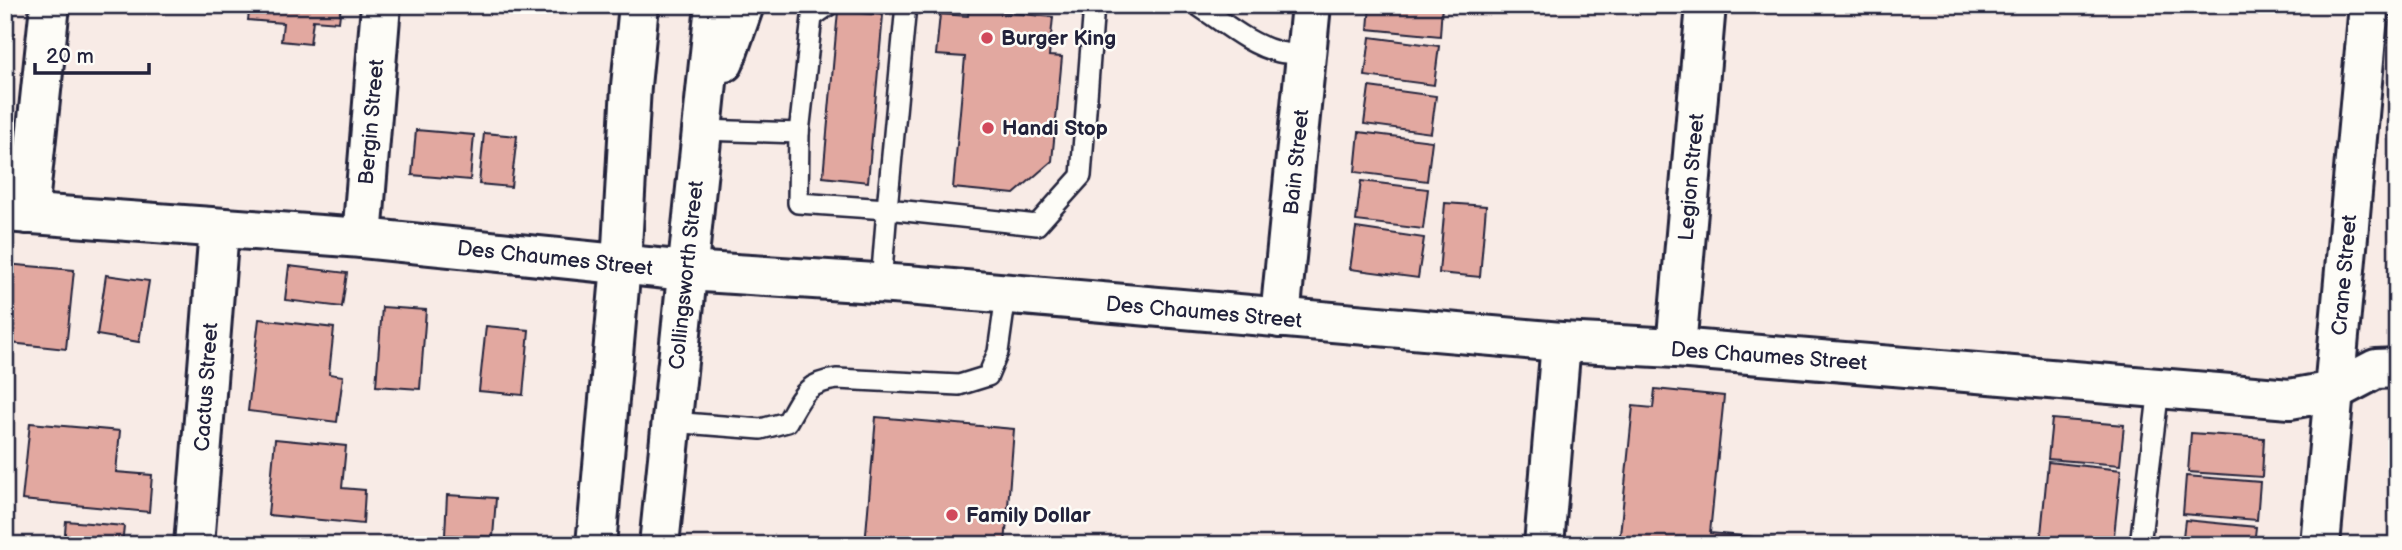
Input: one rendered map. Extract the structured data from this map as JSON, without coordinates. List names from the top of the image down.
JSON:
{
  "streets": {
    "street": [
      "Bergin Street",
      "Bain Street",
      "Legion Street",
      "Des Chaumes Street",
      "Collingsworth Street",
      "Crane Street",
      "Cactus Street"
    ]
  },
  "crossings": [
    ["Bergin Street", "Des Chaumes Street"],
    ["Bain Street", "Des Chaumes Street"],
    ["Legion Street", "Des Chaumes Street"],
    ["Des Chaumes Street", "Collingsworth Street"],
    ["Des Chaumes Street", "Crane Street"],
    ["Des Chaumes Street", "Cactus Street"]
  ],
  "places": ["Burger King", "Handi Stop", "Family Dollar"],
  "scale_bar": "20 m"
}
